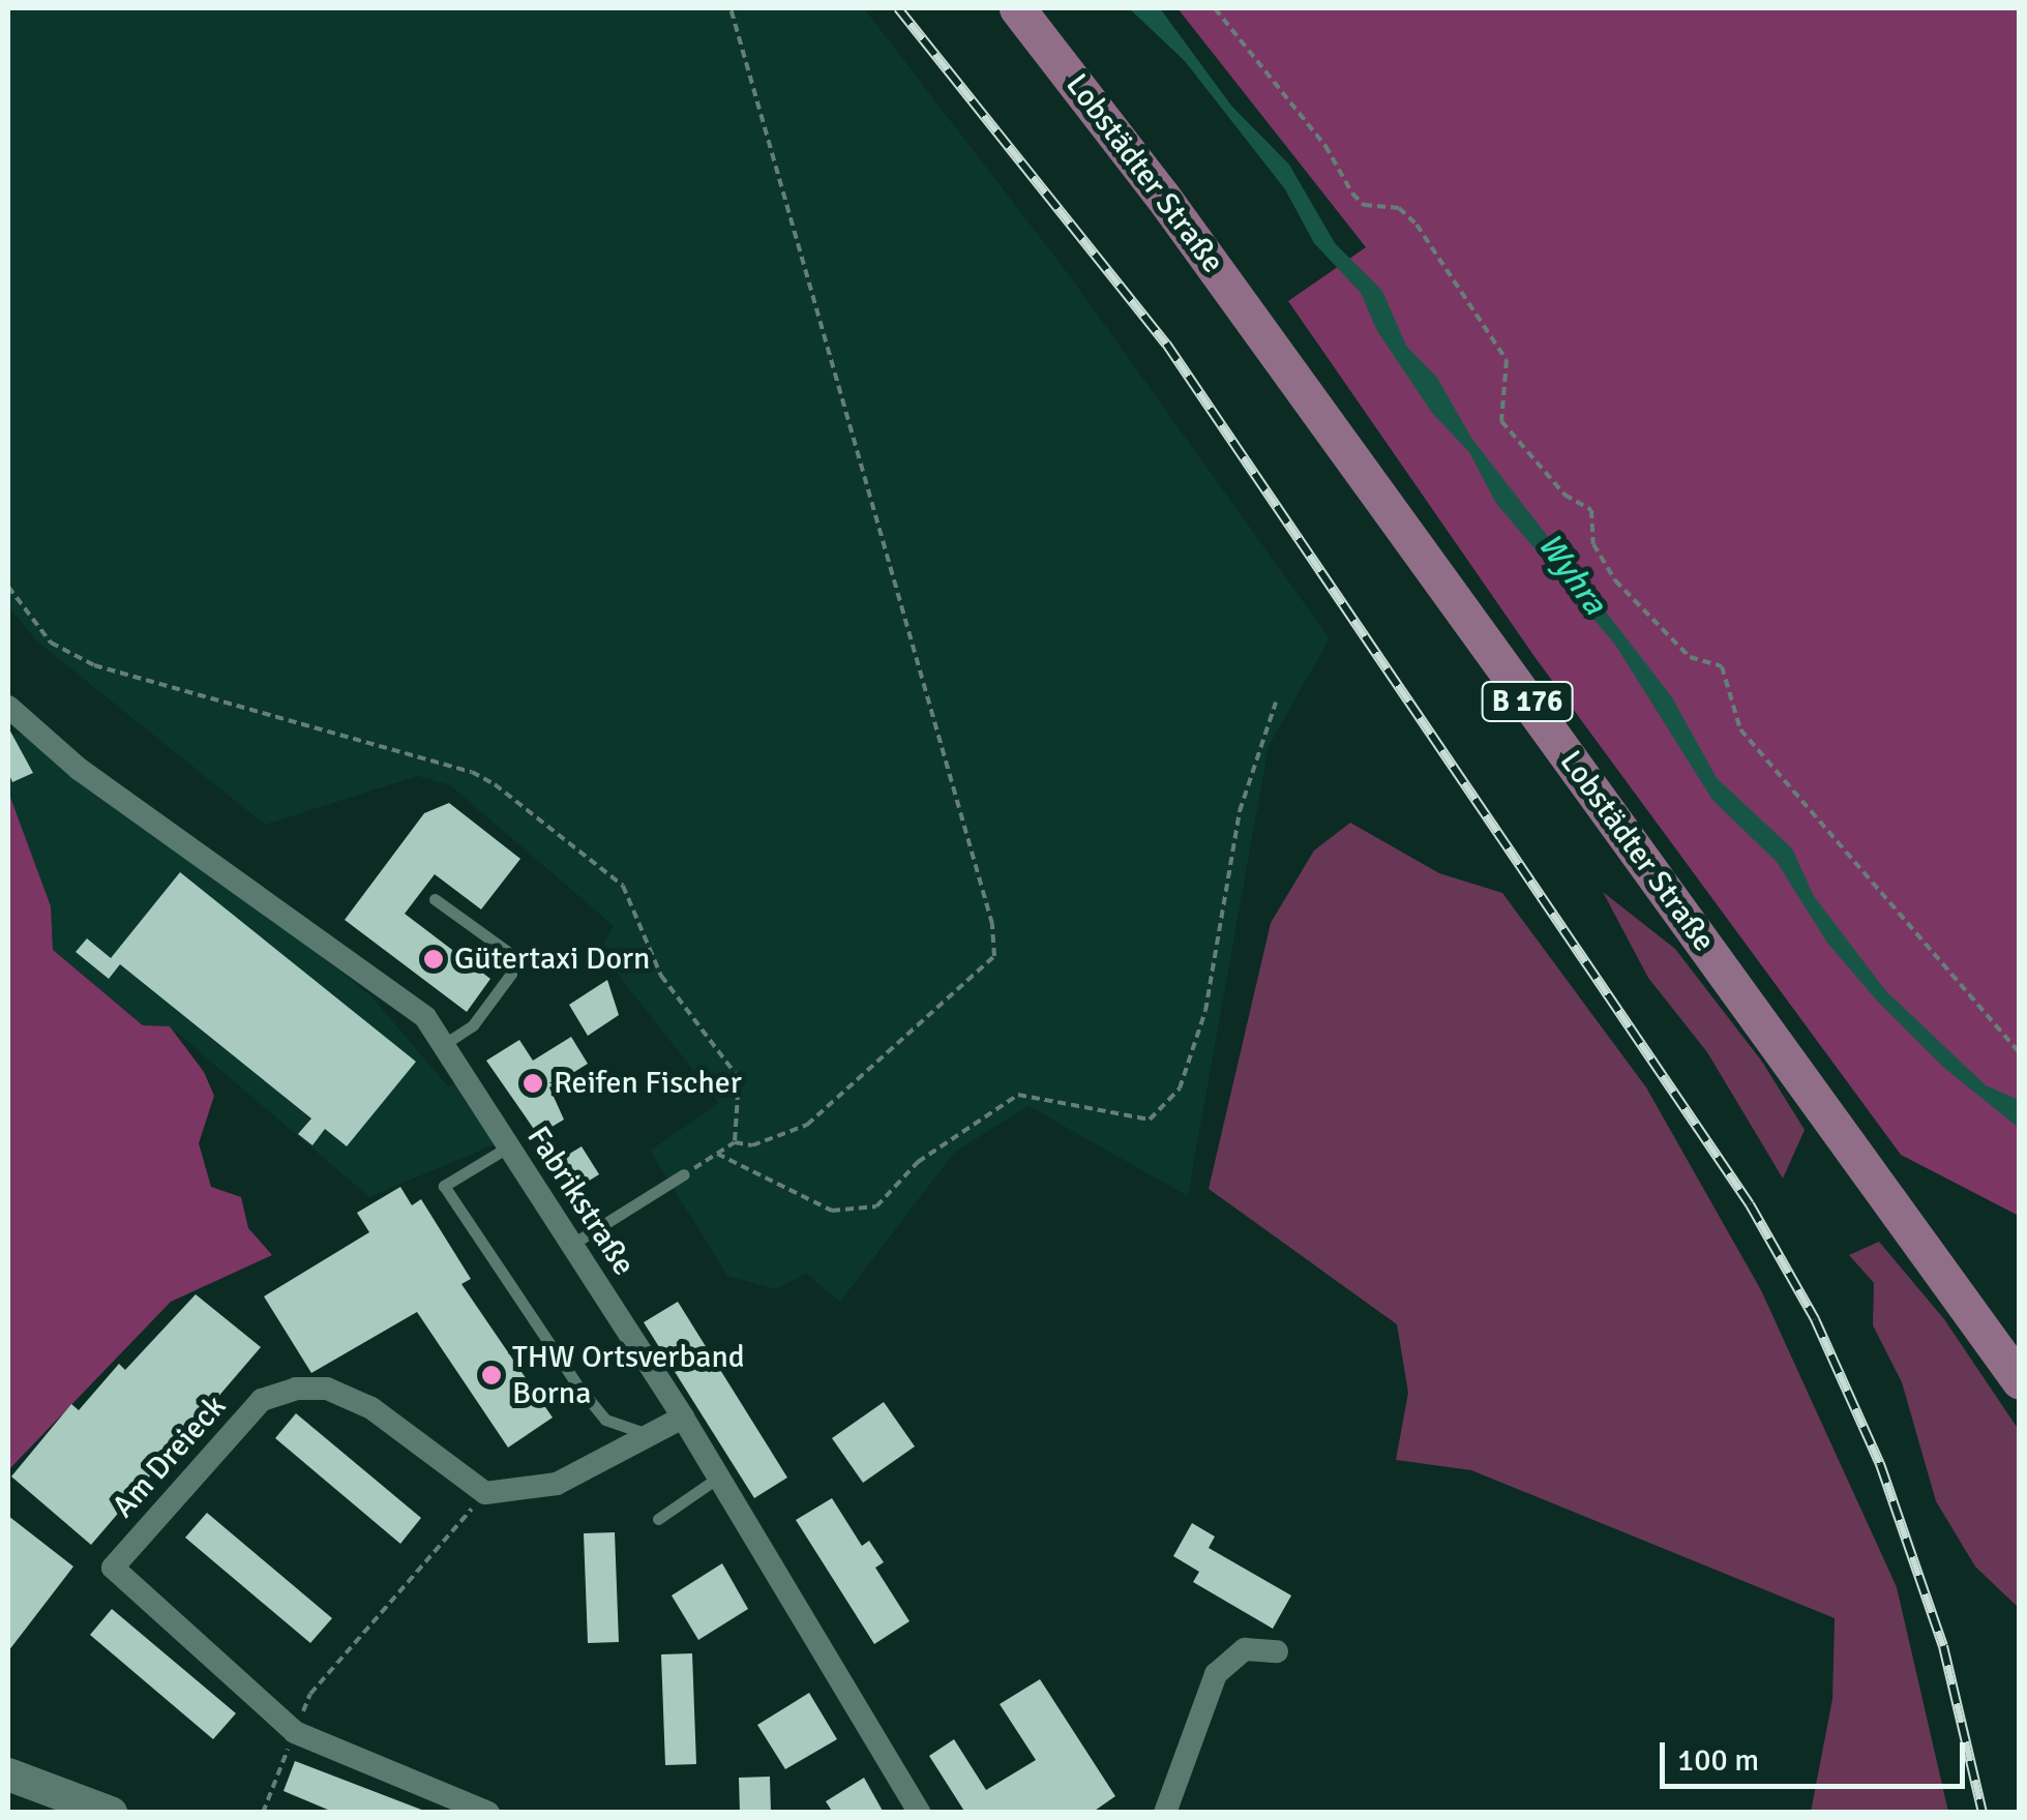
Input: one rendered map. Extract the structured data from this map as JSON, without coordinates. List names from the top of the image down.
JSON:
{
  "streets": {
    "main road": ["Lobstädter Straße", "B 176"],
    "street": ["Fabrikstraße", "Am Dreieck"]
  },
  "water": ["Wyhra"],
  "places": ["Gütertaxi Dorn", "Reifen Fischer", "THW Ortsverband Borna"],
  "scale_bar": "100 m"
}
